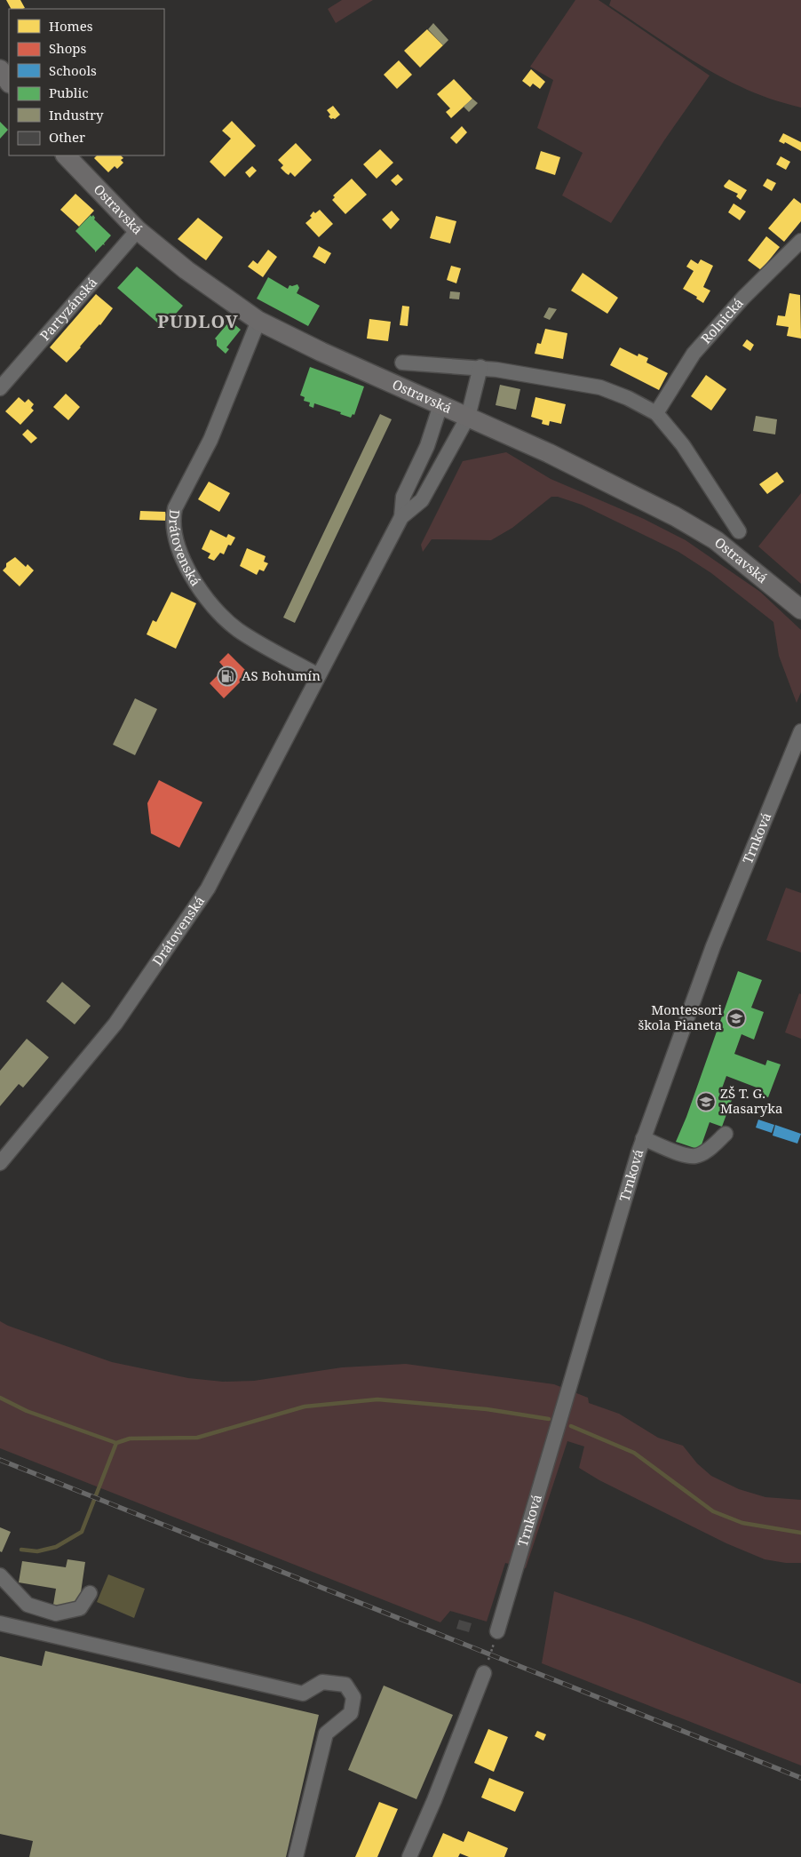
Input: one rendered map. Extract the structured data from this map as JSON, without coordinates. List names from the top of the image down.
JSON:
{
  "streets": {
    "main road": ["Ostravská"],
    "street": [
      "Partyzánská",
      "Rolnická",
      "Drátovenská",
      "Trnková"
    ]
  },
  "crossings": [
    ["Ostravská", "Partyzánská"],
    ["Ostravská", "Rolnická"],
    ["Ostravská", "Drátovenská"]
  ],
  "districts": ["PUDLOV"],
  "places": {
    "fuel station": ["AS Bohumín"],
    "school or university": ["Montessori škola Pianeta", "ZŠ T. G. Masaryka"]
  },
  "legend": [
    "Homes",
    "Shops",
    "Schools",
    "Public",
    "Industry",
    "Other"
  ]
}
